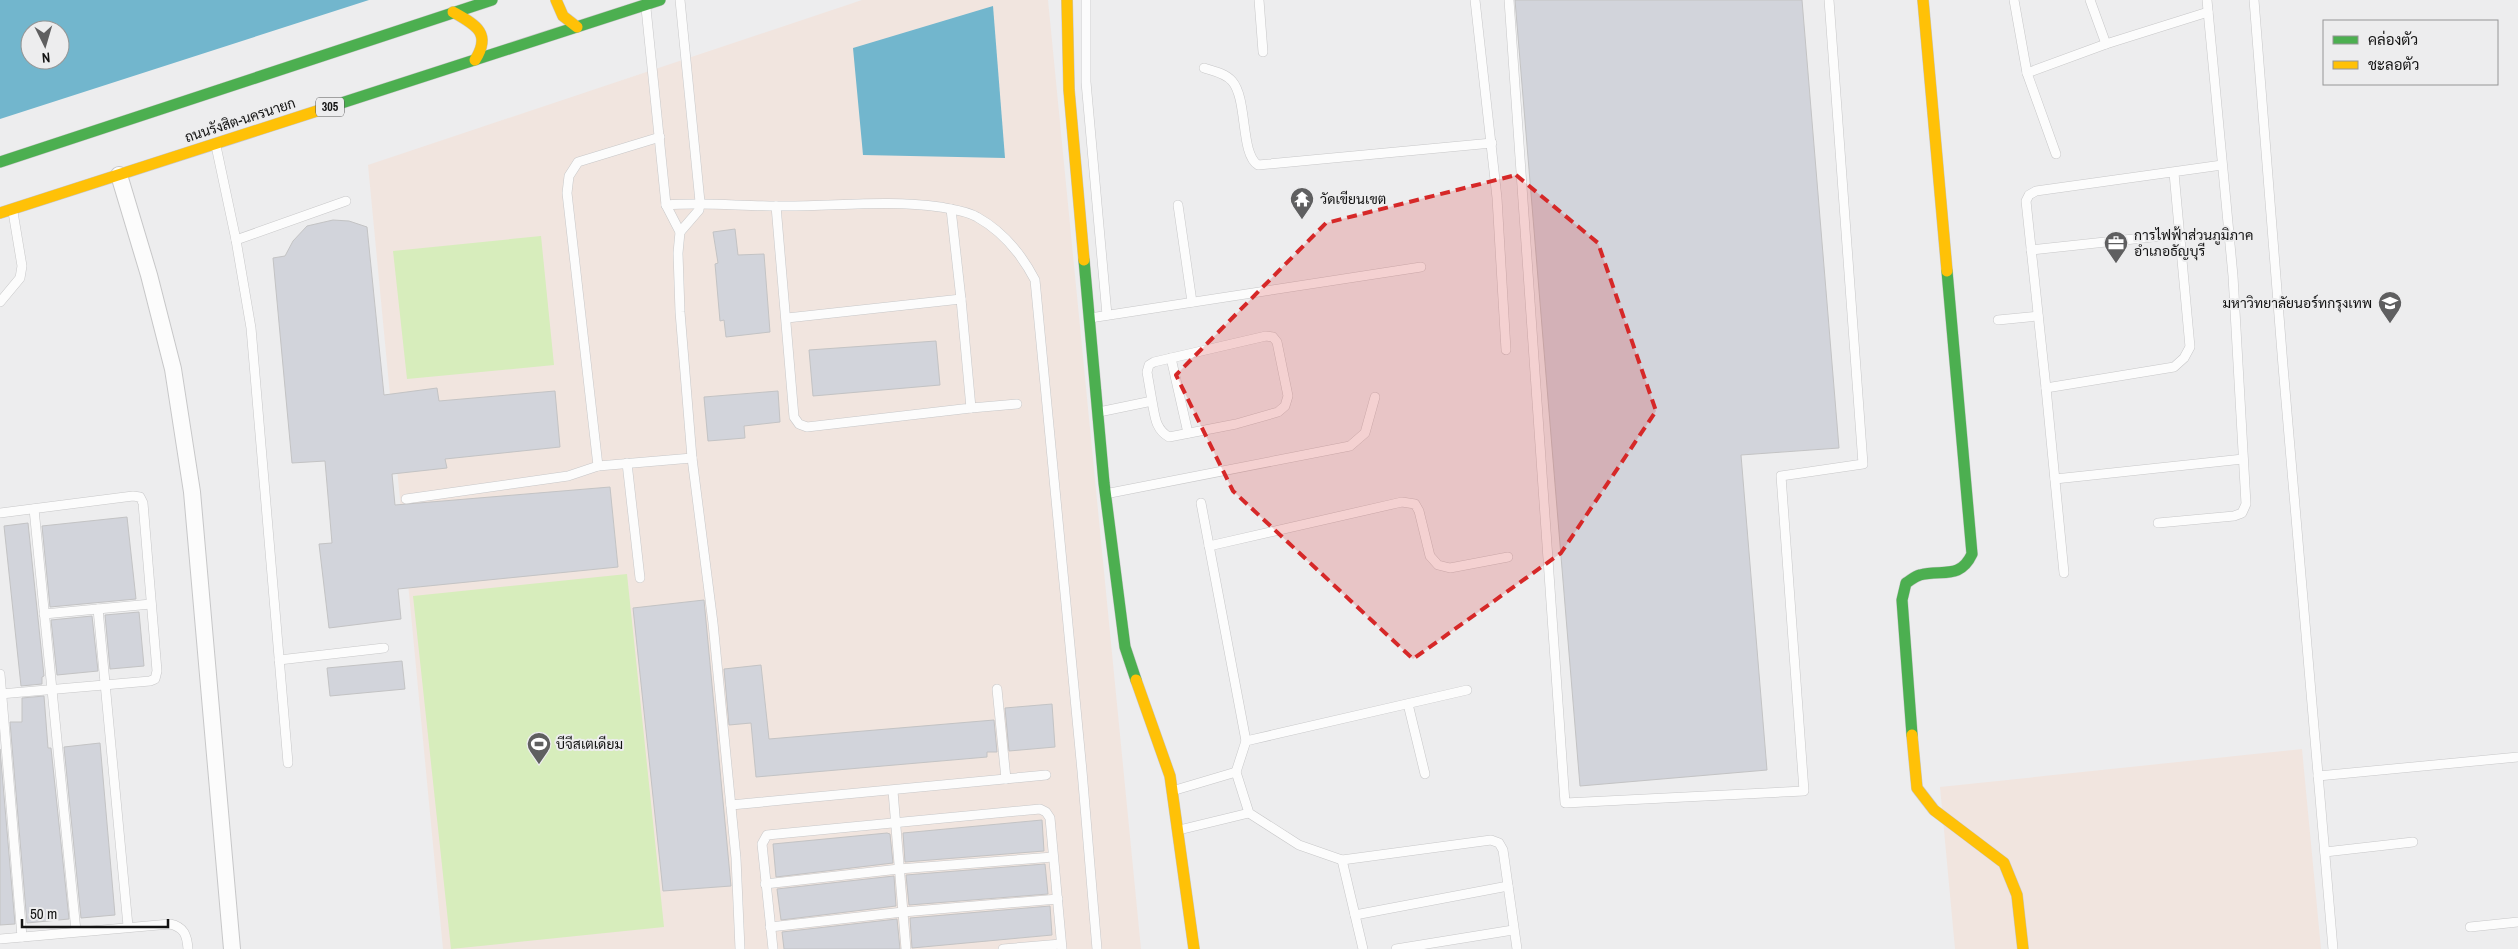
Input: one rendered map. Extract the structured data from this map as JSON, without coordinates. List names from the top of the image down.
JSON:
{
  "streets": {
    "street": ["305", "ถนนรังสิต-นครนายก"]
  },
  "places": {
    "temple": ["วัดเขียนเขต"],
    "office": ["การไฟฟ้าส่วนภูมิภาค อำเภอธัญบุรี"],
    "school or university": ["มหาวิทยาลัยนอร์ทกรุงเทพ"],
    "sports": ["บีจีสเตเดียม"]
  },
  "legend": ["คล่องตัว", "ชะลอตัว"],
  "scale_bar": "50 m",
  "north": "bottom"
}
